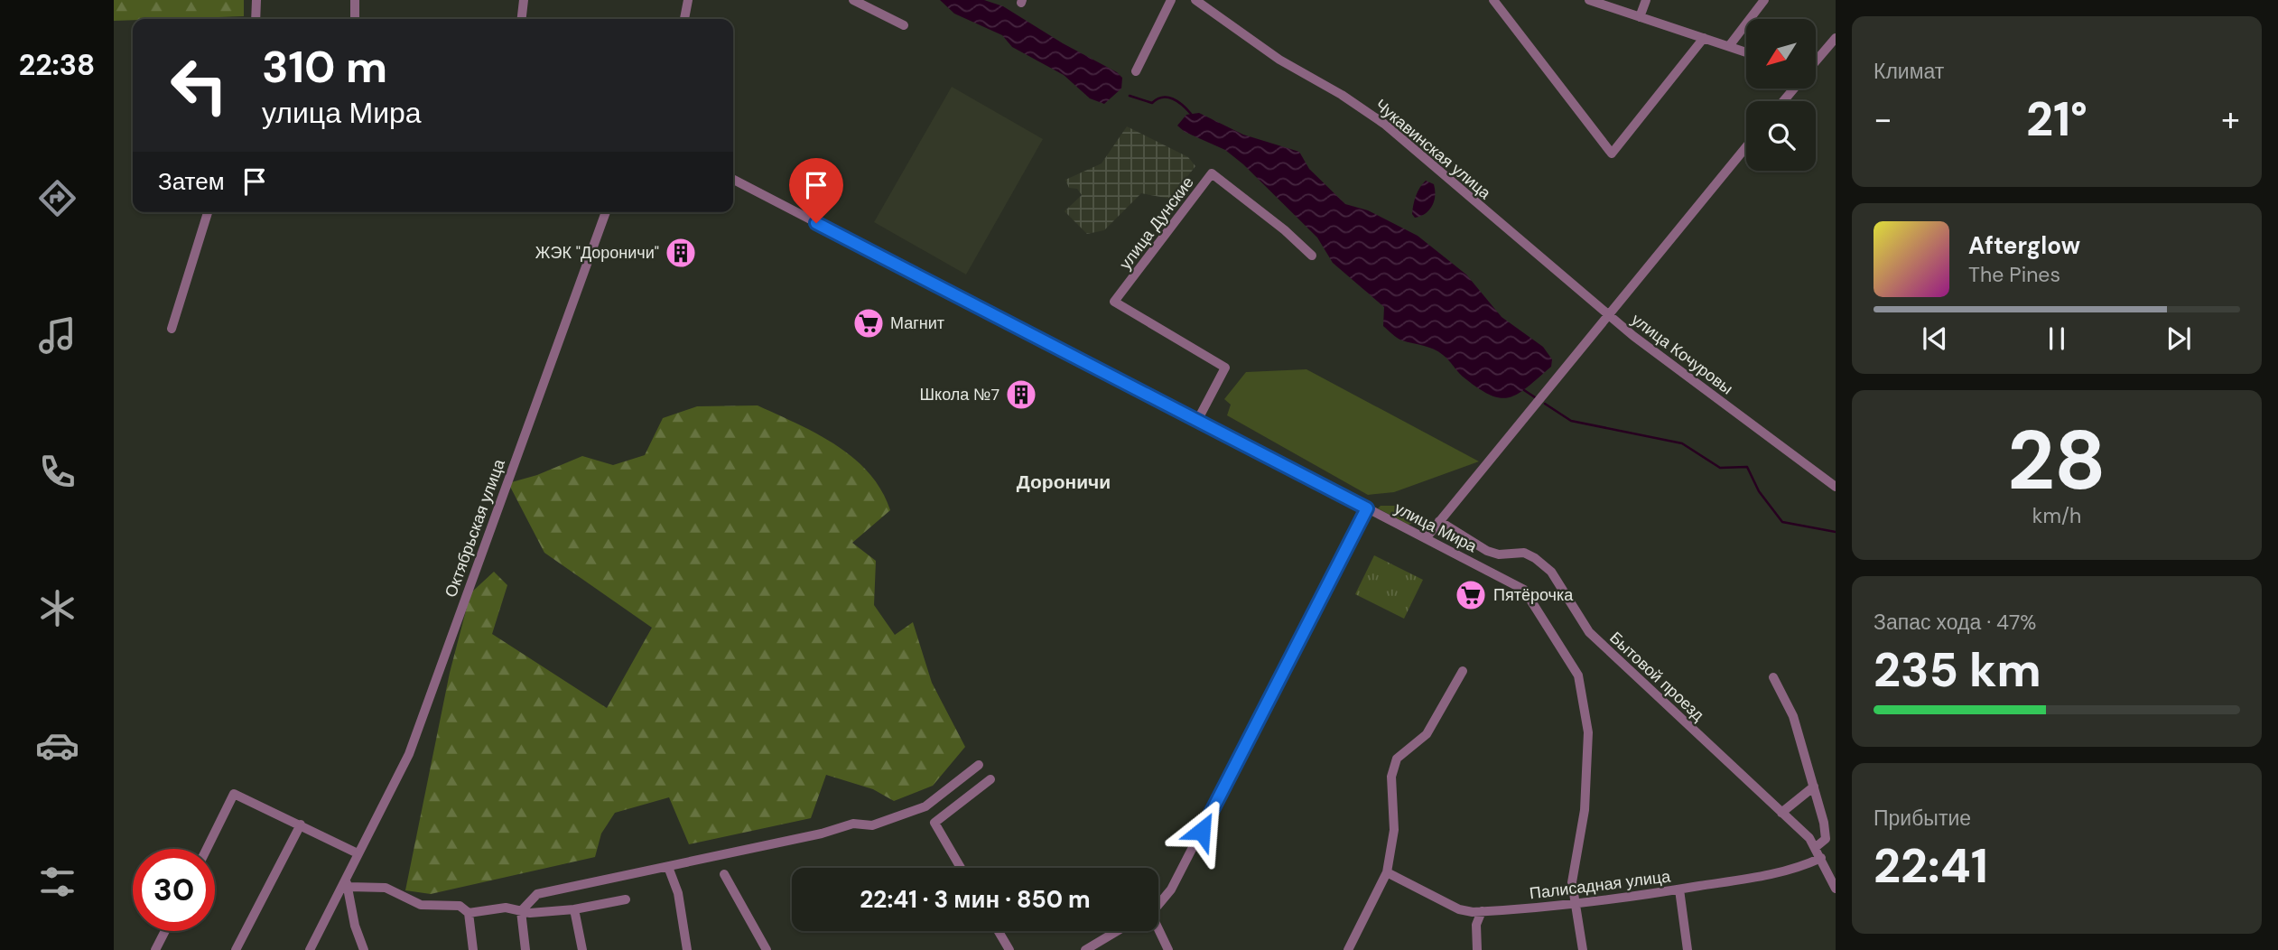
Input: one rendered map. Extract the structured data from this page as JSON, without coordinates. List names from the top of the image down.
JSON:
{
  "streets": {
    "street": [
      "Чукавинская улица",
      "улица Дунские",
      "улица Кочуровы",
      "улица Мира",
      "Октябрьская улица",
      "Бытовой проезд",
      "Палисадная улица"
    ]
  },
  "crossings": [
    ["Чукавинская улица", "улица Кочуровы"],
    ["улица Дунские", "улица Мира"],
    ["улица Мира", "Палисадная улица"],
    ["Бытовой проезд", "Палисадная улица"]
  ],
  "districts": ["Дороничи"],
  "places": {
    "building": ["ЖЭК \"Дороничи\"", "Школа №7"],
    "supermarket": ["Магнит", "Пятёрочка"]
  },
  "north": "bottom left",
  "page": {
    "tabs": "22:38",
    "tile": [
      "Климат",
      ["28", "km/h"],
      ["Запас хода · 47%", "235 km"],
      ["Прибытие", "22:41"]
    ],
    "turn": ["310 m", "улица Мира"],
    "heat": ["−", "21°", "+"],
    "then": "Затем",
    "song": ["Afterglow", "The Pines"],
    "limit": "30",
    "trip": "22:41 · 3 мин · 850 m"
  }
}
